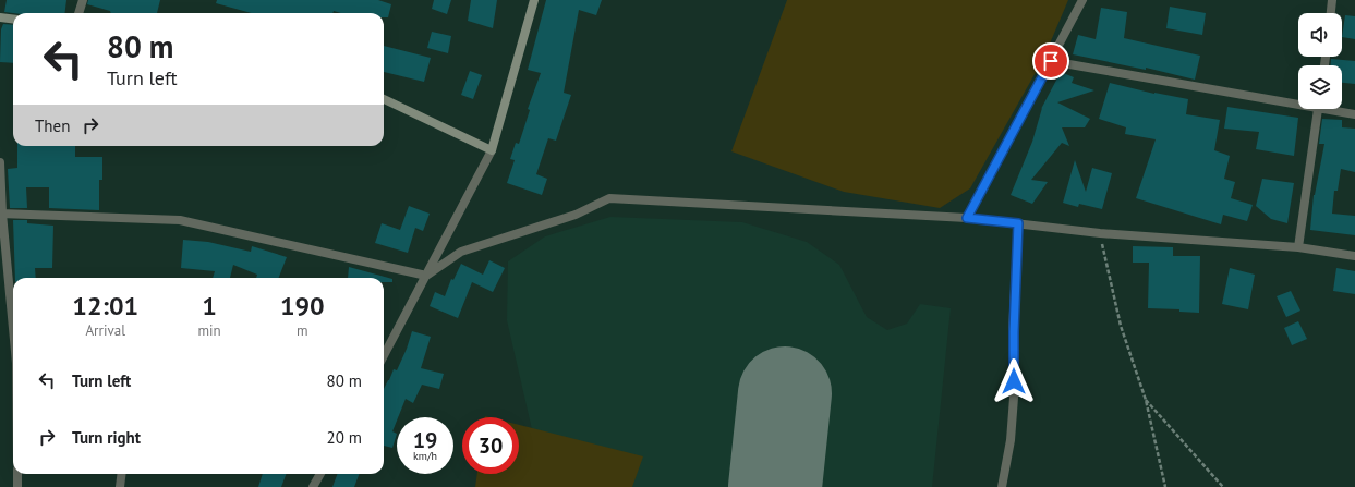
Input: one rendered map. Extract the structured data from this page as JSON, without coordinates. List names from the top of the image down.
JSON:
{
  "page": {
    "turn": ["80 m", "Turn left"],
    "then": "Then",
    "eta": [
      "12:01",
      "Arrival",
      "1",
      "min",
      "190",
      "m"
    ],
    "list": [
      {
        "name": "Turn left",
        "value": "80 m"
      },
      {
        "name": "Turn right",
        "value": "20 m"
      }
    ],
    "speed": "19 km/h",
    "limit": "30"
  }
}
